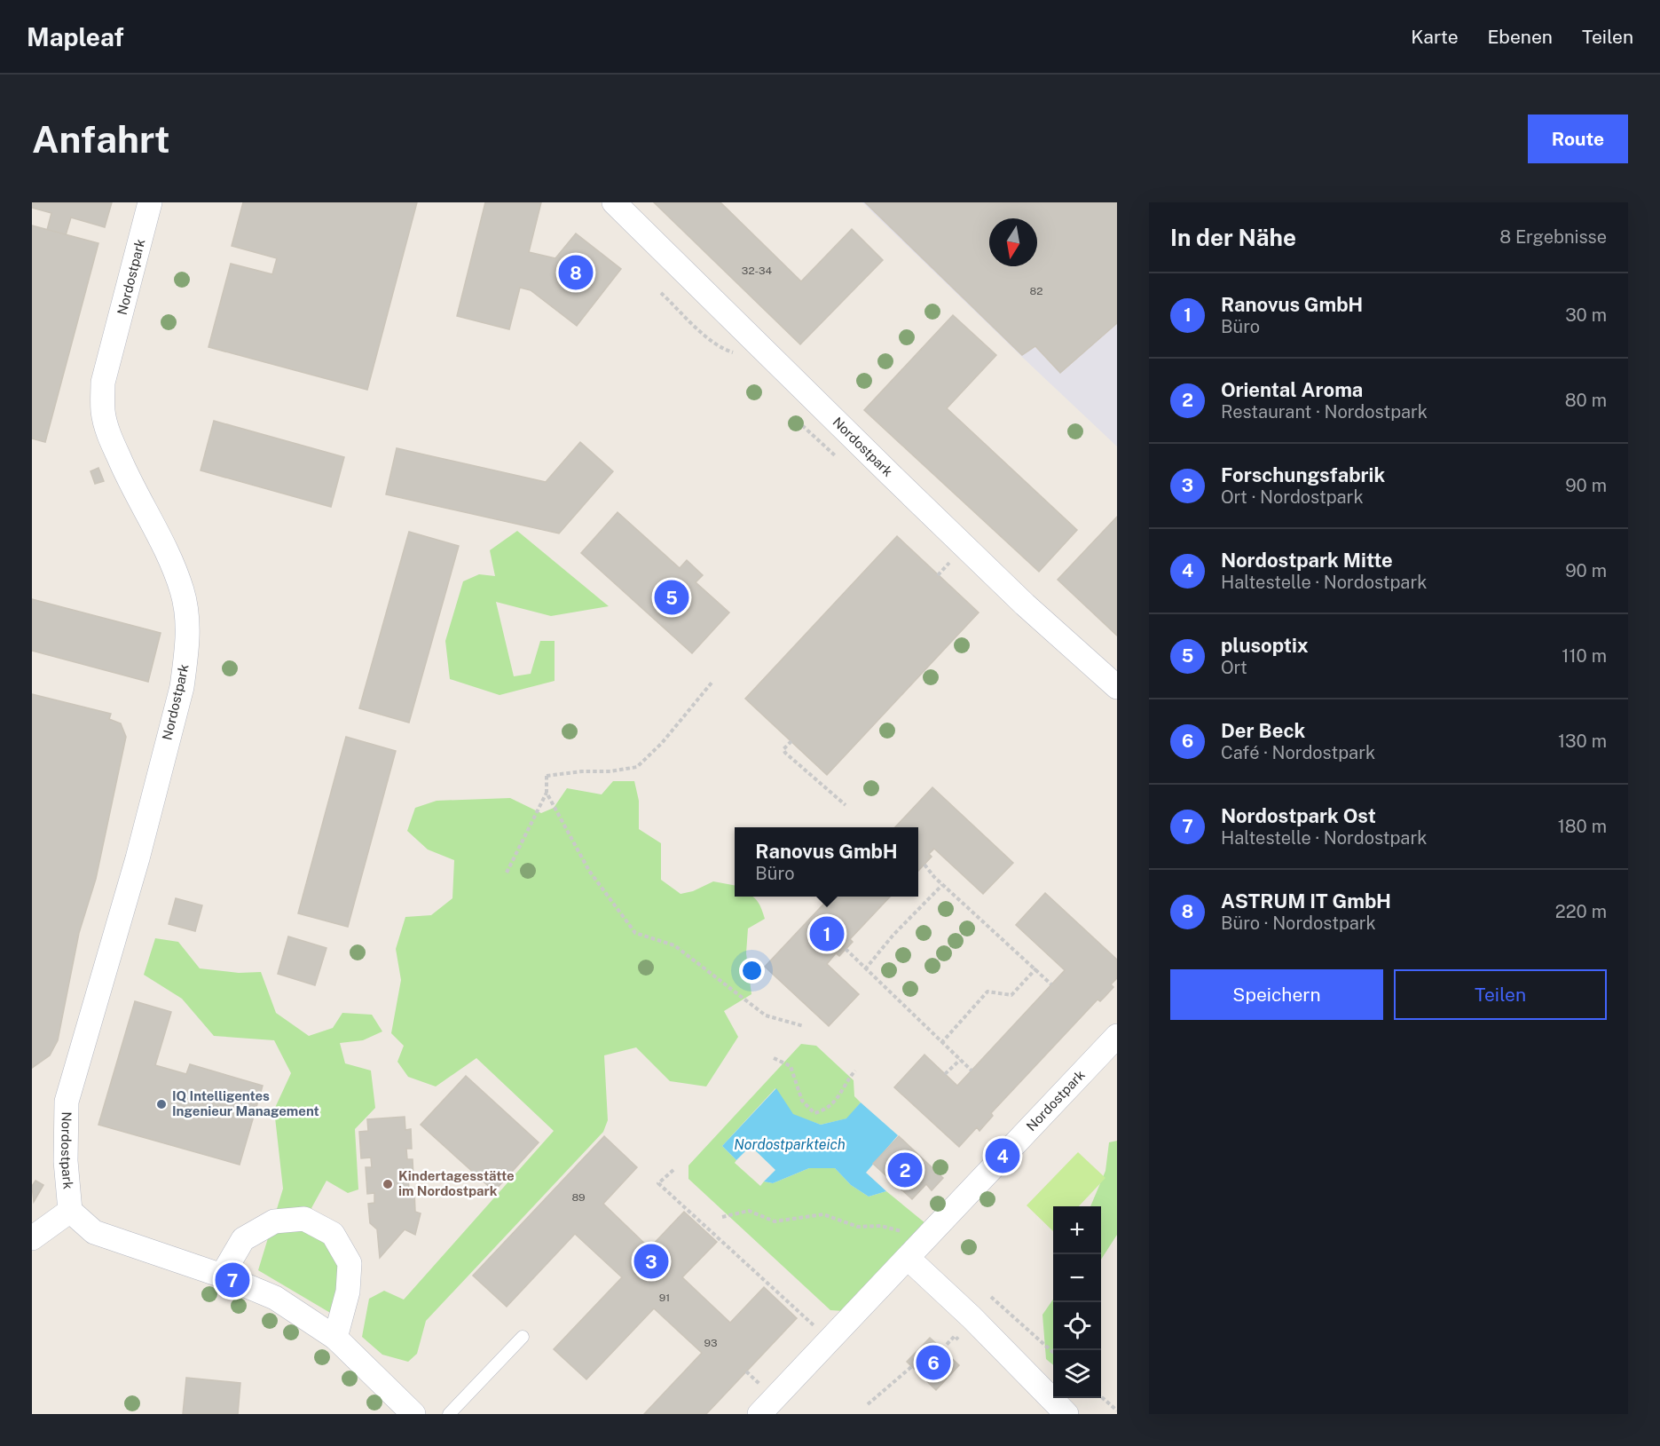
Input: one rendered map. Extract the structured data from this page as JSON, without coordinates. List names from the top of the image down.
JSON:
{
  "streets": {
    "street": ["Nordostpark"]
  },
  "water": ["Nordostparkteich"],
  "places": ["IQ Intelligentes Ingenieur Management", "Kindertagesstätte im Nordostpark"],
  "house_numbers": [
    "32-34",
    "82",
    "89",
    "91",
    "93"
  ],
  "north": "bottom",
  "page": {
    "header": "Mapleaf",
    "nav": ["Karte", "Ebenen", "Teilen"],
    "buttons": [
      "Route",
      ["Speichern", "Teilen"]
    ],
    "title": "Anfahrt",
    "heading": ["In der Nähe", "8 Ergebnisse"],
    "pins": [
      "8",
      "5",
      "1",
      "4",
      "2",
      "3",
      "7",
      "6"
    ],
    "list": [
      {
        "mark": "1",
        "name": "Ranovus GmbH",
        "note": "Büro",
        "value": "30 m"
      },
      {
        "mark": "2",
        "name": "Oriental Aroma",
        "note": "Restaurant · Nordostpark",
        "value": "80 m"
      },
      {
        "mark": "3",
        "name": "Forschungsfabrik",
        "note": "Ort · Nordostpark",
        "value": "90 m"
      },
      {
        "mark": "4",
        "name": "Nordostpark Mitte",
        "note": "Haltestelle · Nordostpark",
        "value": "90 m"
      },
      {
        "mark": "5",
        "name": "plusoptix",
        "note": "Ort",
        "value": "110 m"
      },
      {
        "mark": "6",
        "name": "Der Beck",
        "note": "Café · Nordostpark",
        "value": "130 m"
      },
      {
        "mark": "7",
        "name": "Nordostpark Ost",
        "note": "Haltestelle · Nordostpark",
        "value": "180 m"
      },
      {
        "mark": "8",
        "name": "ASTRUM IT GmbH",
        "note": "Büro · Nordostpark",
        "value": "220 m"
      }
    ],
    "popup": ["Ranovus GmbH", "Büro"],
    "map_buttons": ["+", "−"]
  }
}
